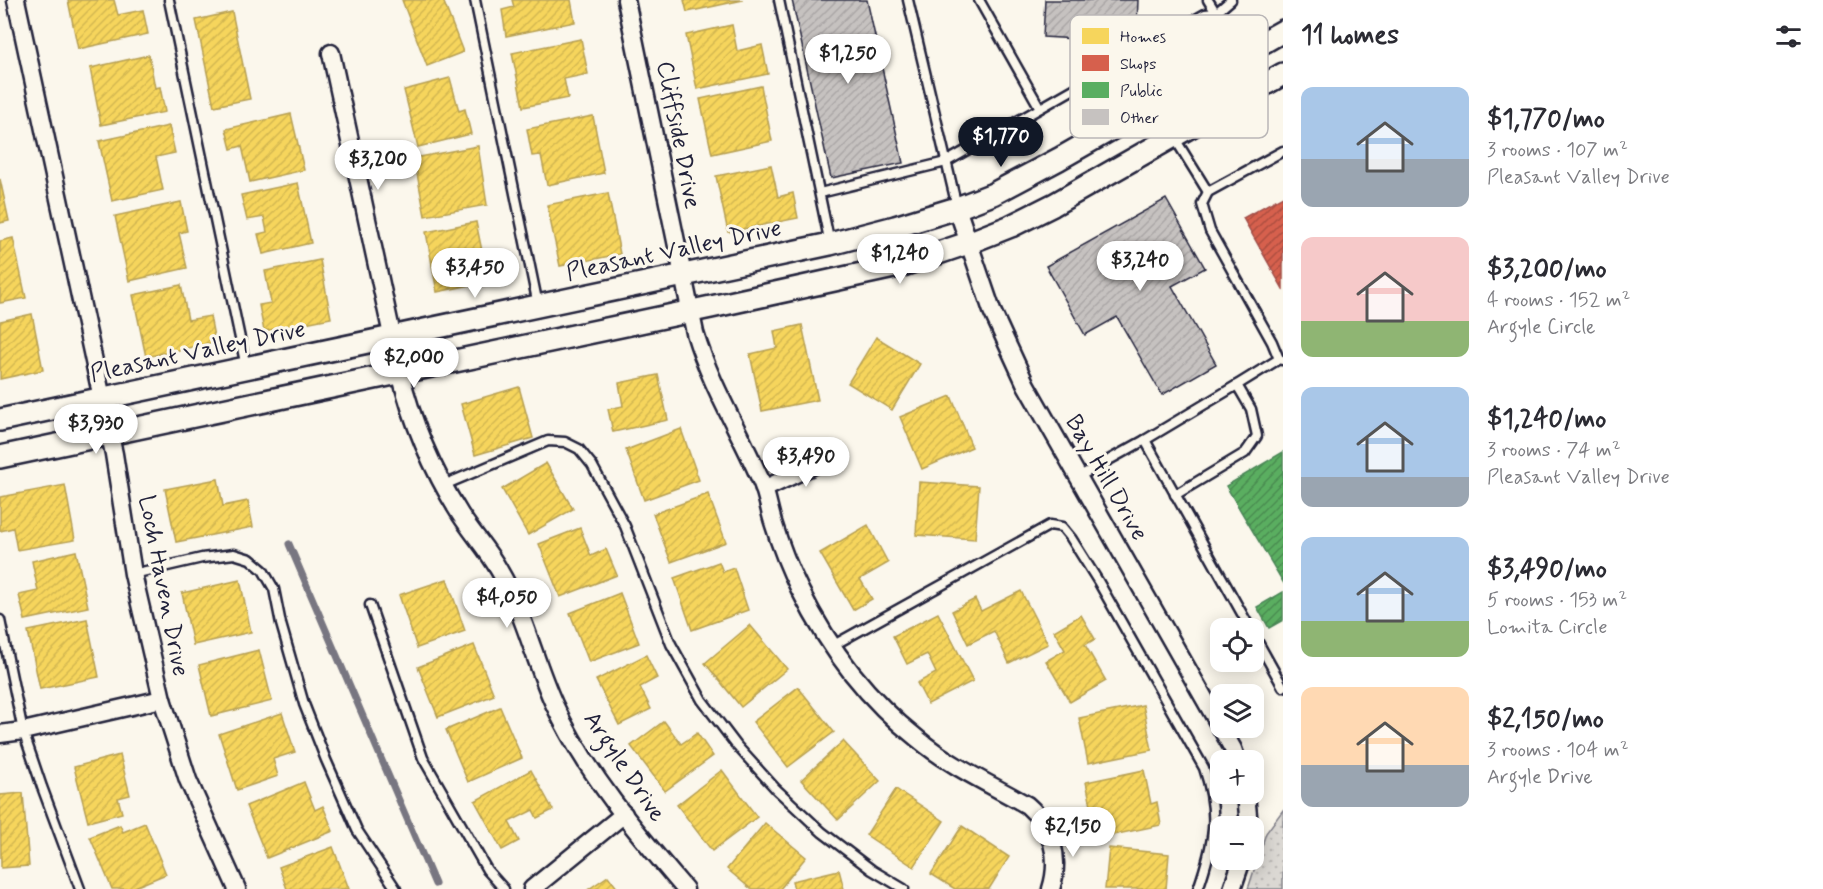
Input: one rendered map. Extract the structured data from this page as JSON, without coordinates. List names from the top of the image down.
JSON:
{
  "streets": {
    "street": [
      "Cliffside Drive",
      "Pleasant Valley Drive",
      "Bay Hill Drive",
      "Loch Haven Drive",
      "Argyle Drive"
    ]
  },
  "crossings": [
    ["Cliffside Drive", "Pleasant Valley Drive"],
    ["Pleasant Valley Drive", "Bay Hill Drive"],
    ["Pleasant Valley Drive", "Loch Haven Drive"],
    ["Pleasant Valley Drive", "Argyle Drive"]
  ],
  "legend": [
    "Homes",
    "Shops",
    "Public",
    "Other"
  ],
  "page": {
    "heading": "11 homes",
    "price": [
      "$1,250",
      "$1,770",
      "$3,200",
      "$1,240",
      "$3,240",
      "$3,450",
      "$2,000",
      "$3,930",
      "$3,490",
      "$4,050",
      "$2,150"
    ],
    "list": [
      {
        "name": "$1,770/mo",
        "note": "3 rooms · 107 m² · Pleasant Valley Drive"
      },
      {
        "name": "$3,200/mo",
        "note": "4 rooms · 152 m² · Argyle Circle"
      },
      {
        "name": "$1,240/mo",
        "note": "3 rooms · 74 m² · Pleasant Valley Drive"
      },
      {
        "name": "$3,490/mo",
        "note": "5 rooms · 153 m² · Lomita Circle"
      },
      {
        "name": "$2,150/mo",
        "note": "3 rooms · 104 m² · Argyle Drive"
      }
    ],
    "map_buttons": ["+", "−"]
  }
}
